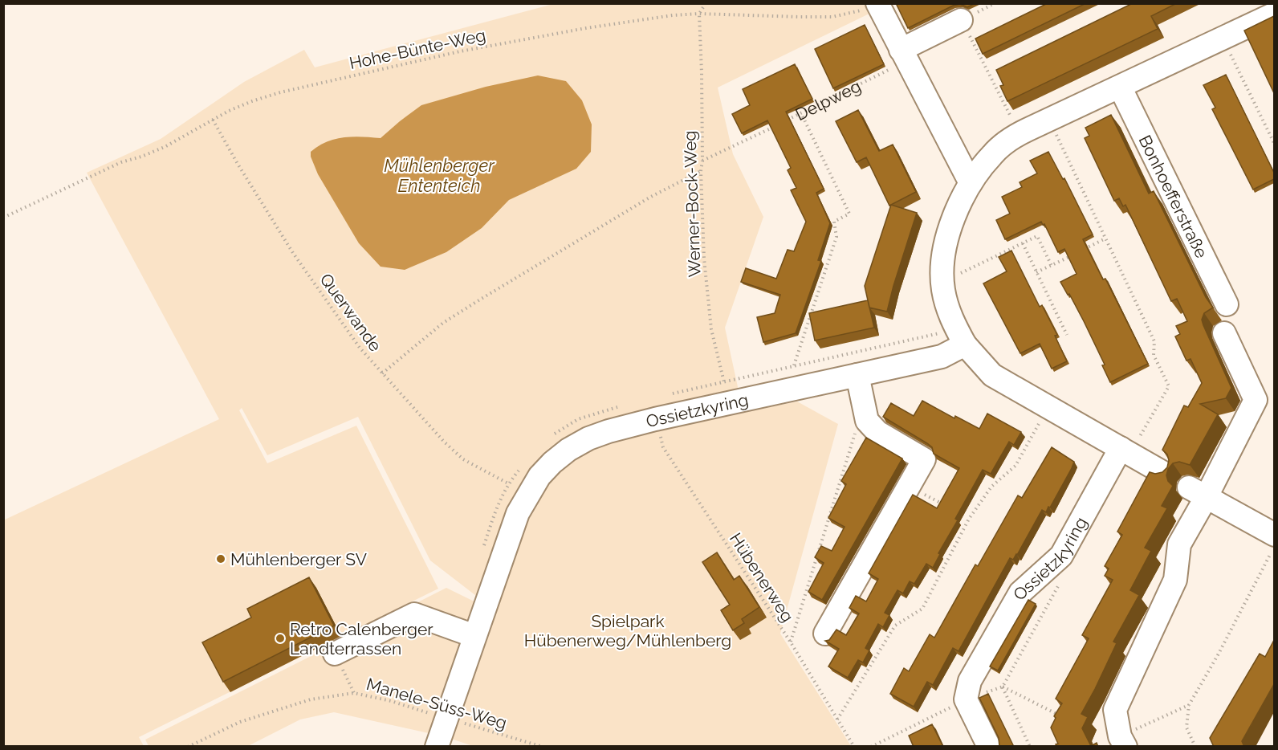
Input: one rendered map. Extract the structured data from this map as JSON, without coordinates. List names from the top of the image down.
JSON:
{
  "streets": {
    "street": ["Bonhoefferstraße", "Ossietzkyring"],
    "path": [
      "Hohe-Bünte-Weg",
      "Delpweg",
      "Werner-Bock-Weg",
      "Querwande",
      "Hübenerweg",
      "Manele-Süss-Weg"
    ]
  },
  "crossings": [
    ["Hohe-Bünte-Weg", "Werner-Bock-Weg"],
    ["Hohe-Bünte-Weg", "Querwande"],
    ["Delpweg", "Werner-Bock-Weg"],
    ["Werner-Bock-Weg", "Ossietzkyring"],
    ["Ossietzkyring", "Hübenerweg"],
    ["Ossietzkyring", "Manele-Süss-Weg"]
  ],
  "water": ["Mühlenberger Ententeich"],
  "parks": ["Spielpark Hübenerweg/Mühlenberg"],
  "places": ["Mühlenberger SV", "Retro Calenberger Landterrassen"]
}
